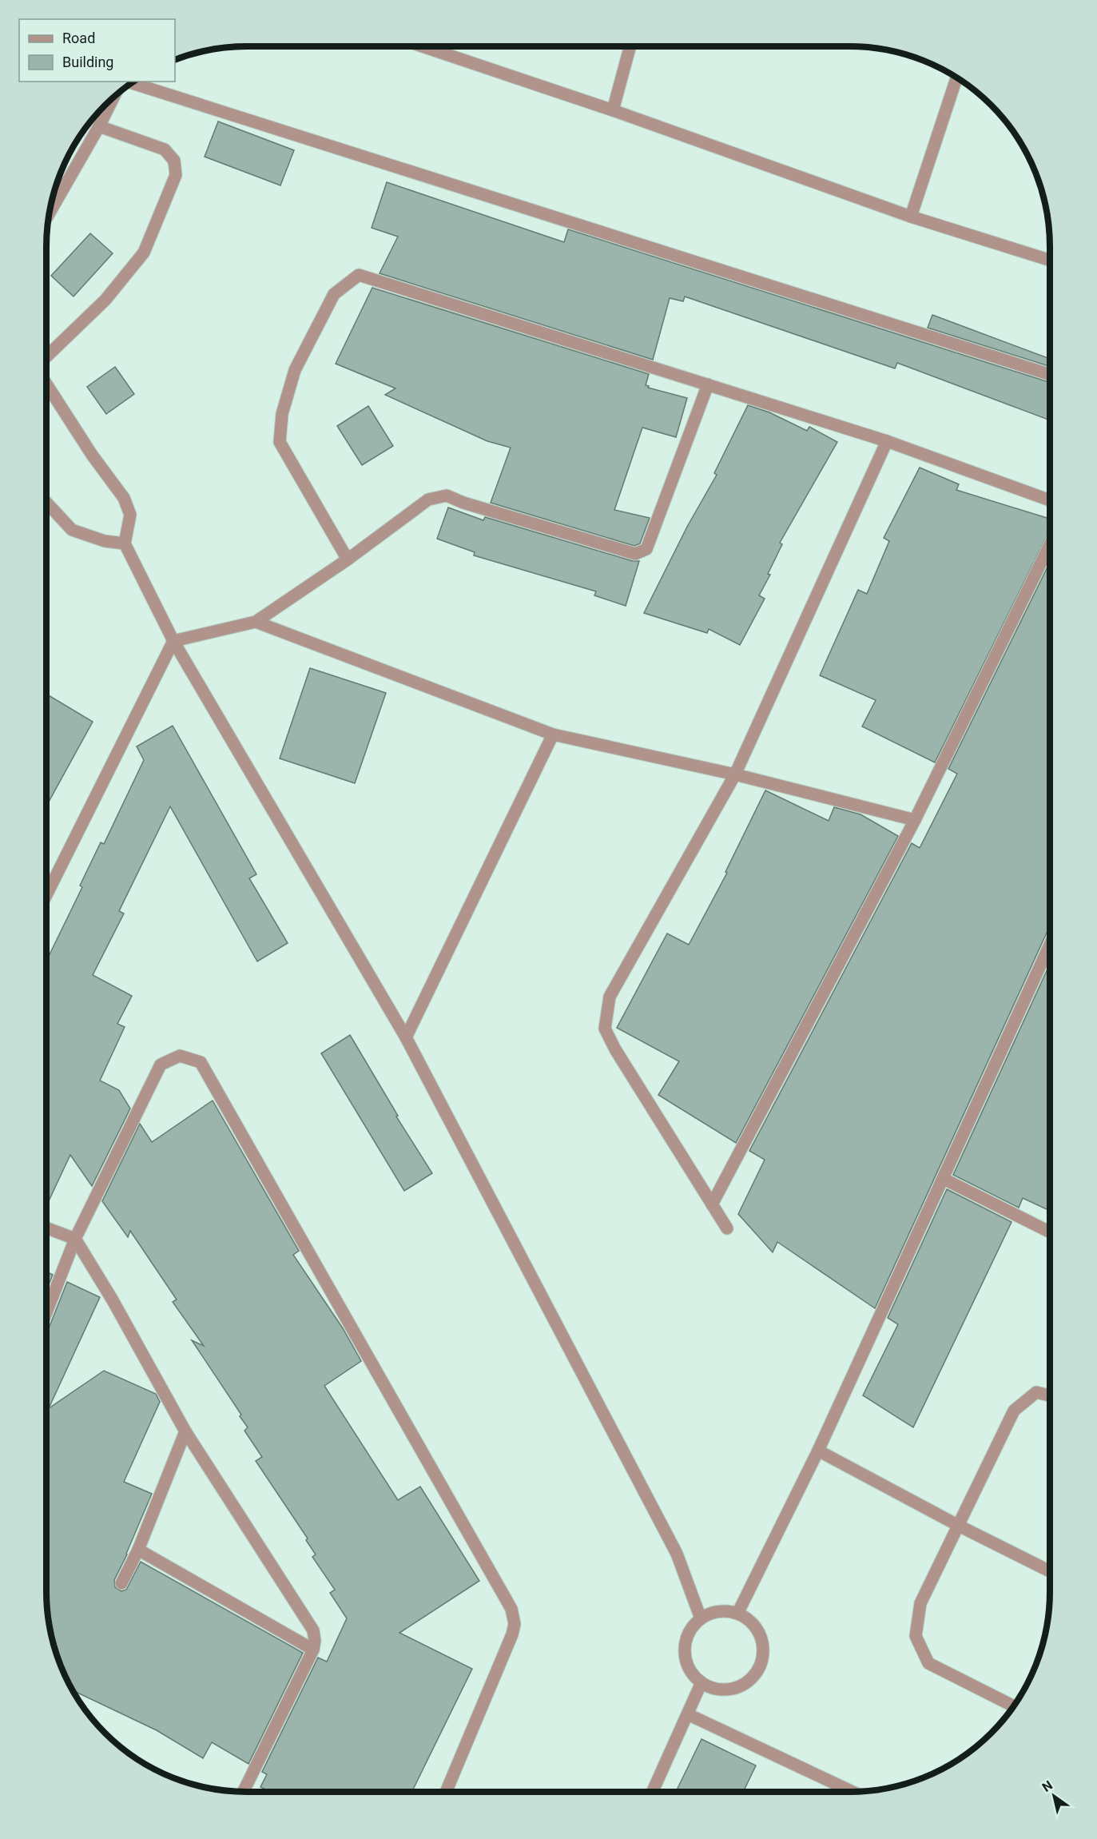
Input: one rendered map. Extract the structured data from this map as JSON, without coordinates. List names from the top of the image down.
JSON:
{
  "legend": ["Road", "Building"],
  "north": "top left"
}
